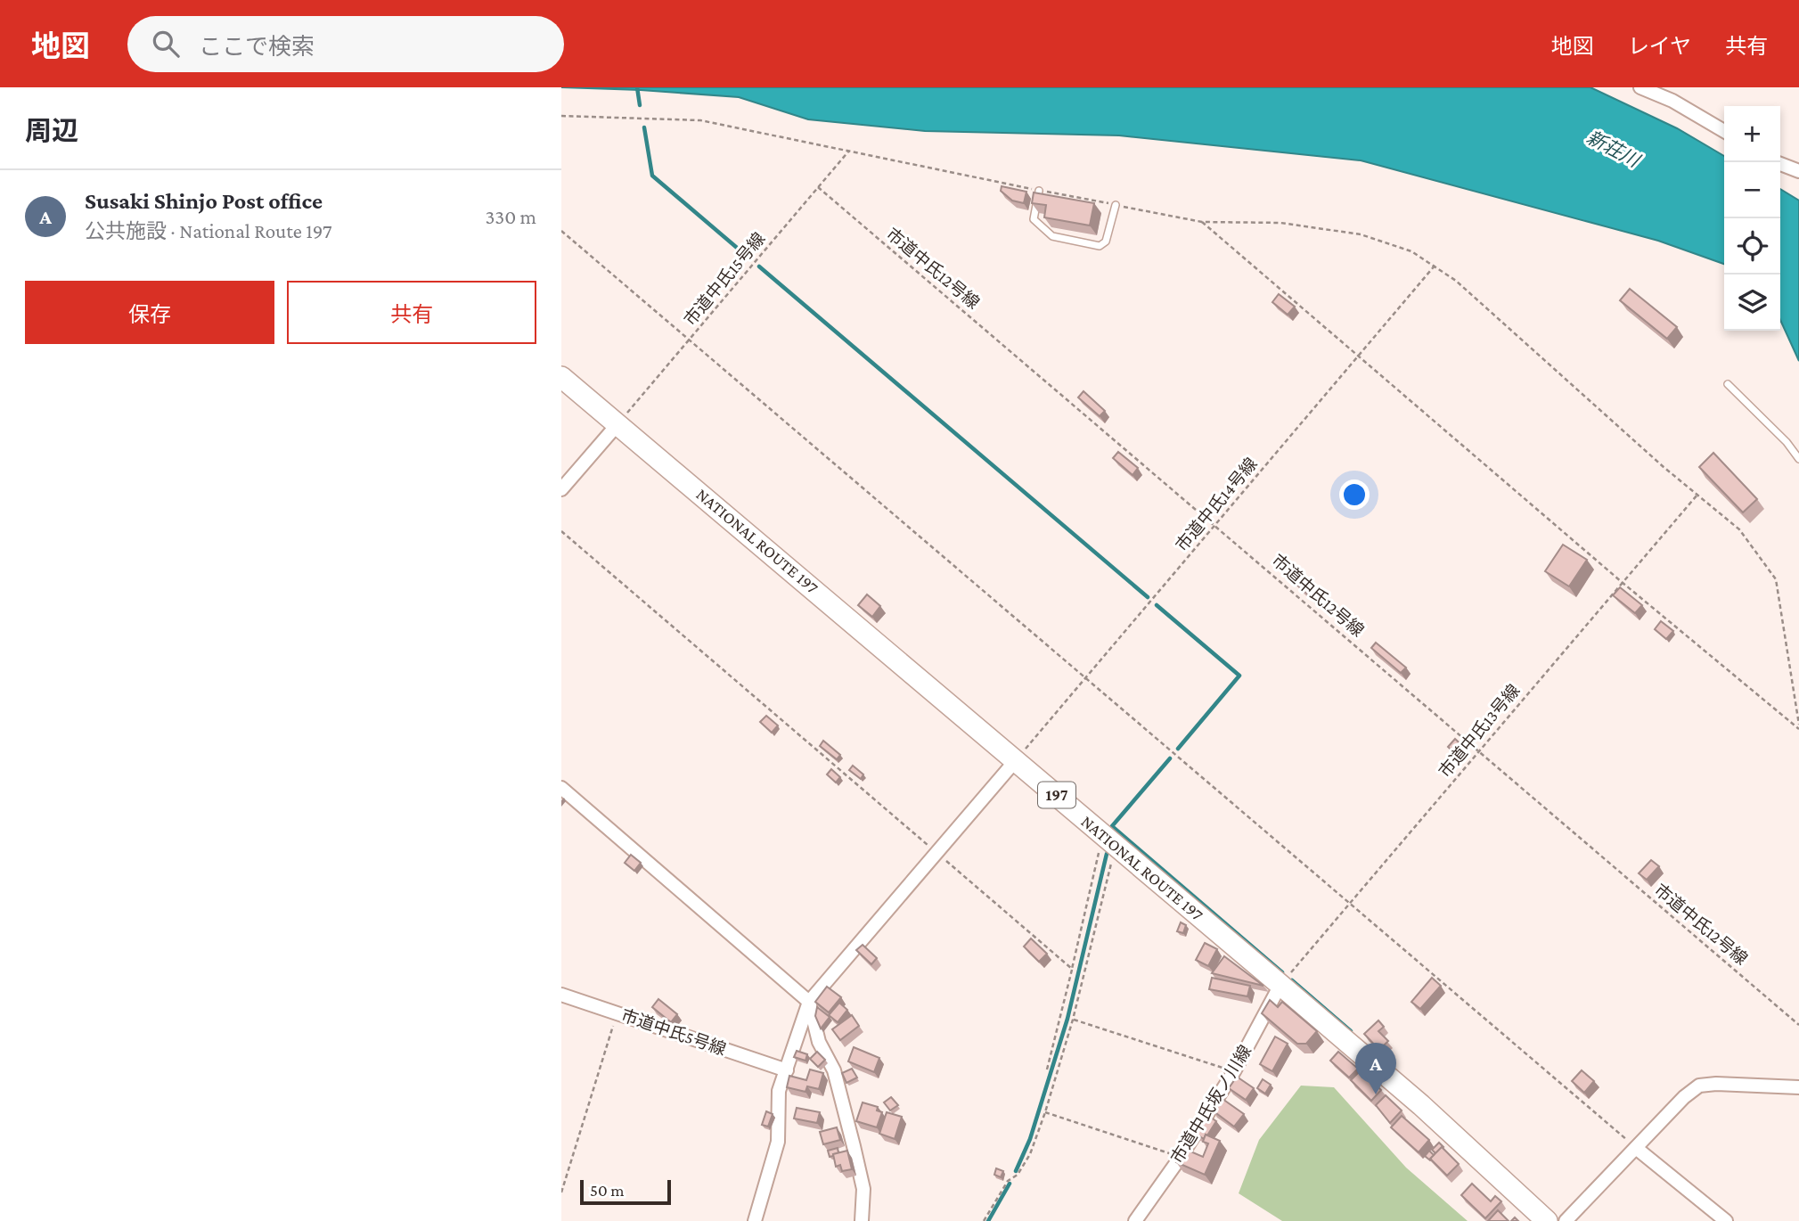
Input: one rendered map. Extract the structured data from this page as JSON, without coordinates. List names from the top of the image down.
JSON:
{
  "streets": {
    "highway": ["NATIONAL ROUTE 197", "197"],
    "street": ["市道中氏5号線", "市道中氏坂ノ川線"],
    "path": [
      "市道中氏12号線",
      "市道中氏15号線",
      "市道中氏14号線",
      "市道中氏13号線"
    ]
  },
  "crossings": [
    ["市道中氏12号線", "市道中氏15号線"],
    ["市道中氏12号線", "市道中氏14号線"],
    ["市道中氏12号線", "市道中氏13号線"],
    ["市道中氏15号線", "NATIONAL ROUTE 197"],
    ["市道中氏14号線", "NATIONAL ROUTE 197"],
    ["NATIONAL ROUTE 197", "市道中氏13号線"],
    ["NATIONAL ROUTE 197", "市道中氏坂ノ川線"],
    ["市道中氏13号線", "市道中氏坂ノ川線"]
  ],
  "water": ["新荘川"],
  "scale_bar": "50 m",
  "page": {
    "header": "地図",
    "search": "ここで検索",
    "nav": ["地図", "レイヤ", "共有"],
    "heading": "周辺",
    "map_buttons": ["+", "−"],
    "list": [
      {
        "mark": "A",
        "name": "Susaki Shinjo Post office",
        "note": "公共施設 · National Route 197",
        "value": "330 m"
      }
    ],
    "buttons": ["保存", "共有"],
    "pins": "A",
    "scale": "50 m"
  }
}
